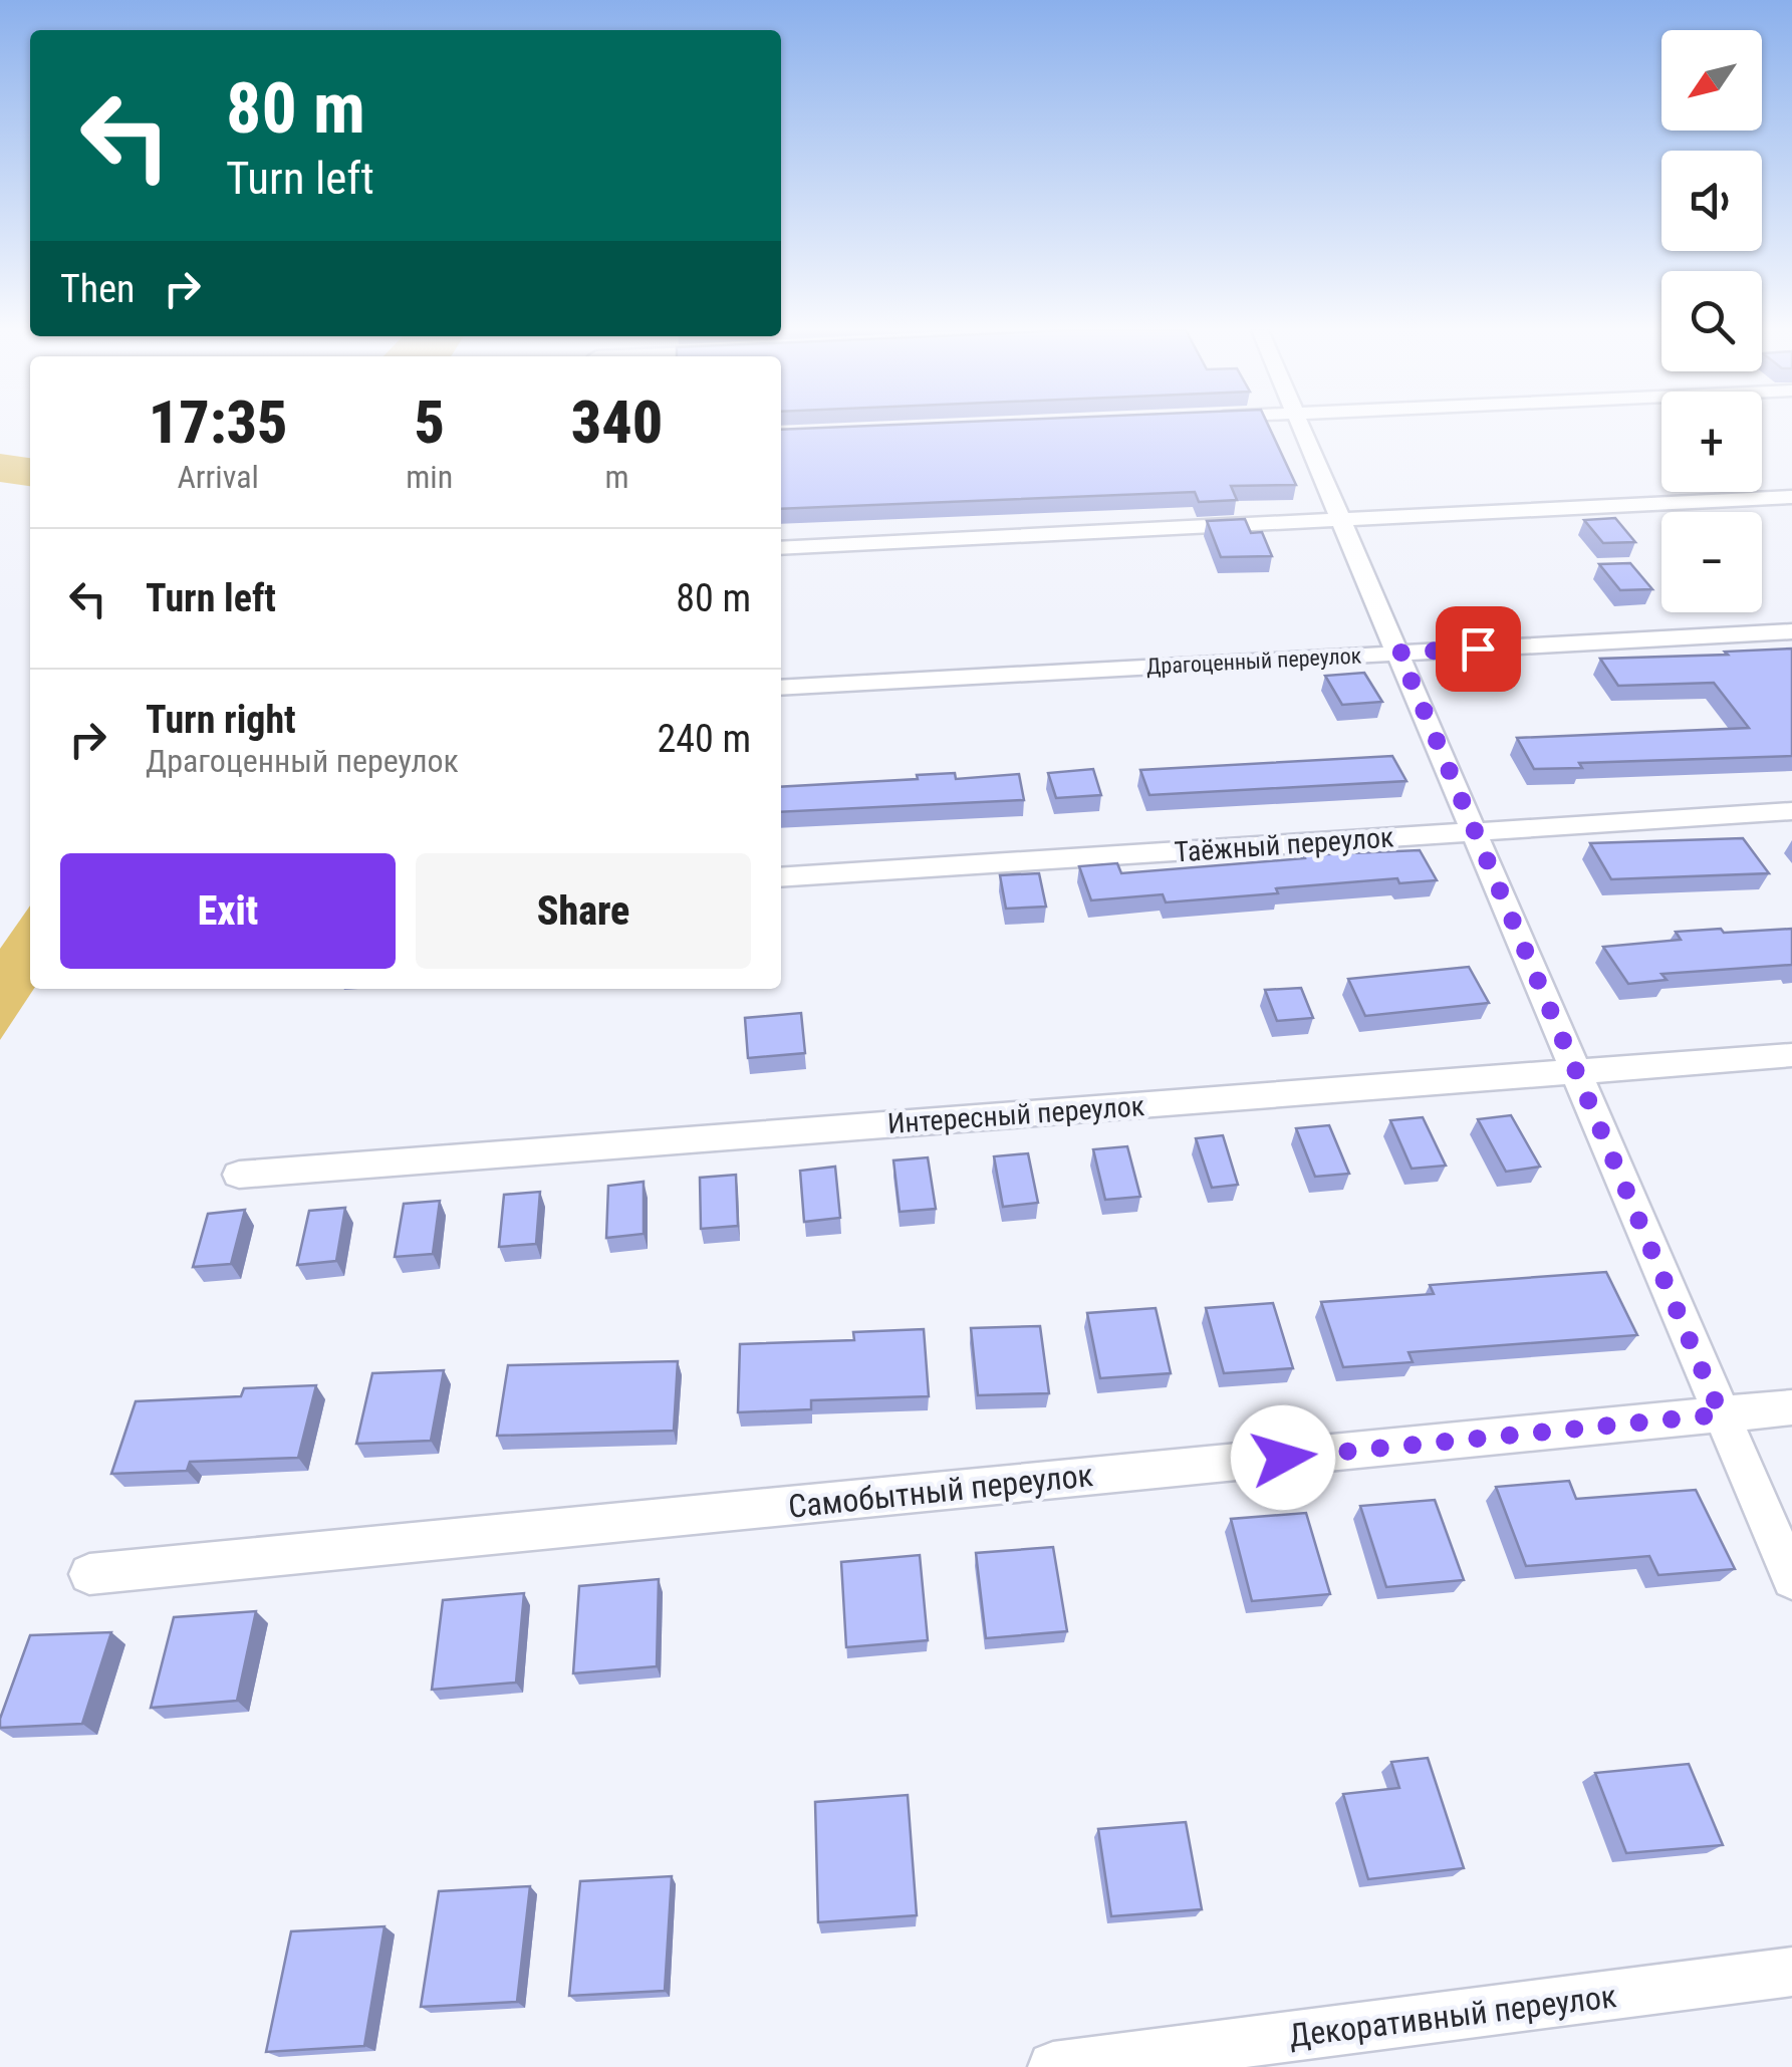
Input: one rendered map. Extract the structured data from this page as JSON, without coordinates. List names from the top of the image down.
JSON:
{
  "streets": {
    "street": [
      "Драгоценный переулок",
      "Таёжный переулок",
      "Интересный переулок",
      "Самобытный переулок",
      "Декоративный переулок"
    ]
  },
  "north": "bottom left",
  "page": {
    "map_buttons": ["+", "−"],
    "turn": ["80 m", "Turn left"],
    "then": "Then",
    "eta": [
      "17:35",
      "Arrival",
      "5",
      "min",
      "340",
      "m"
    ],
    "list": [
      {
        "name": "Turn left",
        "value": "80 m"
      },
      {
        "name": "Turn right",
        "note": "Драгоценный переулок",
        "value": "240 m"
      }
    ],
    "buttons": ["Exit", "Share"]
  }
}
